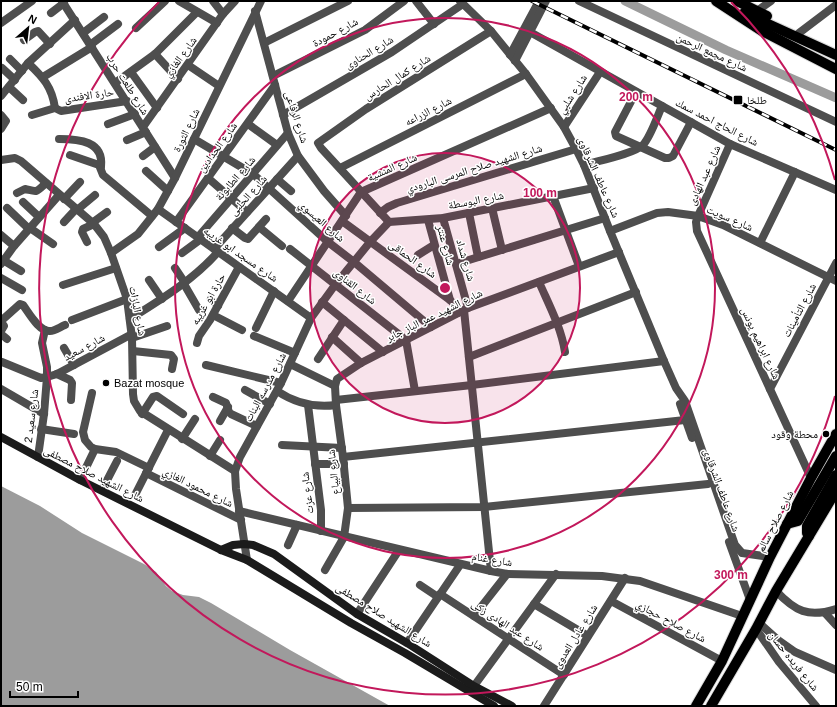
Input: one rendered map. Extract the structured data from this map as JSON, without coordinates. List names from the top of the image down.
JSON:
{
  "streets": {
    "main road": ["شارع الشهيد صلاح مصطفى", "شارع صلاح سالم"],
    "street": [
      "شارع حمودة",
      "شارع الحناوى",
      "شارع مجمع الرحمن",
      "شارع الغازي",
      "شارع كمال الحارس",
      "شارع طلعت حرب",
      "شارع شلبي",
      "حارة الافندى",
      "شارع الزراعه",
      "شارع الرفاعى",
      "شارع الحاج احمد سمك",
      "شارع الثورة",
      "شارع الحدادين",
      "شارع المنشية",
      "شارع الشهيد صلاح المرسى البارودي",
      "شارع عبد الهادى",
      "شارع عاطف الشرقاوى",
      "شارع الطابونة",
      "شارع الحلبى",
      "شارع البوسطة",
      "شارع سويت",
      "شارع العيسوي",
      "شارع عنتر",
      "شارع مسجد ابو غريبه",
      "شارع الحماقى",
      "شارع شداد",
      "شارع القناوى",
      "حارة ابو غريبه",
      "شارع التأمينات",
      "شارع البازات",
      "شارع الشهيد عمر الباز جابر",
      "شارع ابراهيم يونس",
      "شارع سعيد",
      "شارع مدرسه البنات",
      "شارع سعيد 2",
      "شارع البياع",
      "شارع محمود الغازي",
      "شارع عزت",
      "شارع غنام",
      "شارع صلاح حجازي",
      "شارع عبد الهادى زكى",
      "شارع عادل العدوى",
      "شارع فريده حسان"
    ]
  },
  "crossings": [
    ["شارع حمودة", "شارع الرفاعى"],
    ["شارع الحناوى", "شارع الرفاعى"],
    ["شارع الحناوى", "شارع عاطف الشرقاوى"],
    ["شارع الغازي", "شارع طلعت حرب"],
    ["شارع كمال الحارس", "شارع الزراعه"],
    ["شارع كمال الحارس", "شارع عاطف الشرقاوى"],
    ["شارع طلعت حرب", "حارة الافندى"],
    ["شارع طلعت حرب", "شارع الثورة"],
    ["شارع شلبي", "شارع الحاج احمد سمك"],
    ["شارع شلبي", "شارع عاطف الشرقاوى"],
    ["شارع الزراعه", "شارع عاطف الشرقاوى"],
    ["شارع الرفاعى", "شارع الثورة"],
    ["شارع الرفاعى", "شارع الحدادين"],
    ["شارع الرفاعى", "شارع المنشية"],
    ["شارع الرفاعى", "شارع الطابونة"],
    ["شارع الرفاعى", "شارع الحلبى"],
    ["شارع الرفاعى", "شارع الحماقى"],
    ["شارع الرفاعى", "شارع مدرسه البنات"],
    ["شارع الحاج احمد سمك", "شارع عبد الهادى"],
    ["شارع الثورة", "شارع العيسوي"],
    ["شارع الثورة", "شارع مسجد ابو غريبه"],
    ["شارع الثورة", "شارع البازات"],
    ["شارع الحدادين", "شارع العيسوي"],
    ["شارع الحدادين", "شارع مسجد ابو غريبه"],
    ["شارع المنشية", "شارع عاطف الشرقاوى"],
    ["شارع المنشية", "شارع العيسوي"],
    ["شارع المنشية", "شارع مسجد ابو غريبه"],
    ["شارع المنشية", "شارع القناوى"],
    ["شارع الشهيد صلاح المرسى البارودي", "شارع عاطف الشرقاوى"],
    ["شارع عبد الهادى", "شارع سويت"],
    ["شارع عبد الهادى", "شارع ابراهيم يونس"],
    ["شارع عاطف الشرقاوى", "شارع البوسطة"],
    ["شارع عاطف الشرقاوى", "شارع سويت"],
    ["شارع عاطف الشرقاوى", "شارع الشهيد عمر الباز جابر"],
    ["شارع عاطف الشرقاوى", "شارع صلاح سالم"],
    ["شارع الطابونة", "شارع العيسوي"],
    ["شارع الطابونة", "شارع مسجد ابو غريبه"],
    ["شارع الحلبى", "شارع العيسوي"],
    ["شارع الحلبى", "شارع مسجد ابو غريبه"],
    ["شارع الحلبى", "شارع البازات"],
    ["شارع البوسطة", "شارع عنتر"],
    ["شارع البوسطة", "شارع شداد"],
    ["شارع سويت", "شارع التأمينات"],
    ["شارع سويت", "شارع ابراهيم يونس"],
    ["شارع العيسوي", "شارع الشهيد عمر الباز جابر"],
    ["شارع العيسوي", "شارع مدرسه البنات"],
    ["شارع عنتر", "شارع الحماقى"],
    ["شارع مسجد ابو غريبه", "حارة ابو غريبه"],
    ["شارع مسجد ابو غريبه", "شارع مدرسه البنات"],
    ["شارع الحماقى", "شارع شداد"],
    ["شارع الحماقى", "شارع الشهيد عمر الباز جابر"],
    ["شارع الحماقى", "شارع مدرسه البنات"],
    ["شارع شداد", "شارع الشهيد عمر الباز جابر"],
    ["شارع شداد", "شارع غنام"],
    ["شارع القناوى", "شارع الشهيد عمر الباز جابر"],
    ["شارع القناوى", "شارع مدرسه البنات"],
    ["شارع التأمينات", "شارع ابراهيم يونس"],
    ["شارع البازات", "شارع سعيد"],
    ["شارع الشهيد عمر الباز جابر", "شارع البياع"],
    ["شارع ابراهيم يونس", "شارع صلاح سالم"],
    ["شارع سعيد", "شارع سعيد 2"],
    ["شارع مدرسه البنات", "شارع الشهيد صلاح مصطفى"],
    ["شارع مدرسه البنات", "شارع محمود الغازي"],
    ["شارع مدرسه البنات", "شارع غنام"],
    ["شارع سعيد 2", "شارع الشهيد صلاح مصطفى"],
    ["شارع البياع", "شارع غنام"],
    ["شارع عزت", "شارع غنام"],
    ["شارع صلاح سالم", "شارع غنام"],
    ["شارع صلاح سالم", "شارع صلاح حجازي"],
    ["شارع غنام", "شارع عادل العدوى"],
    ["شارع صلاح حجازي", "شارع عادل العدوى"],
    ["شارع عبد الهادى زكى", "شارع عادل العدوى"]
  ],
  "places": {
    "transit": ["طلخا"],
    "other": ["Bazat mosque", "محطة وقود"]
  },
  "scale_bar": "50 m",
  "north": "top right",
  "rings": ["200 m", "100 m", "300 m"]
}
